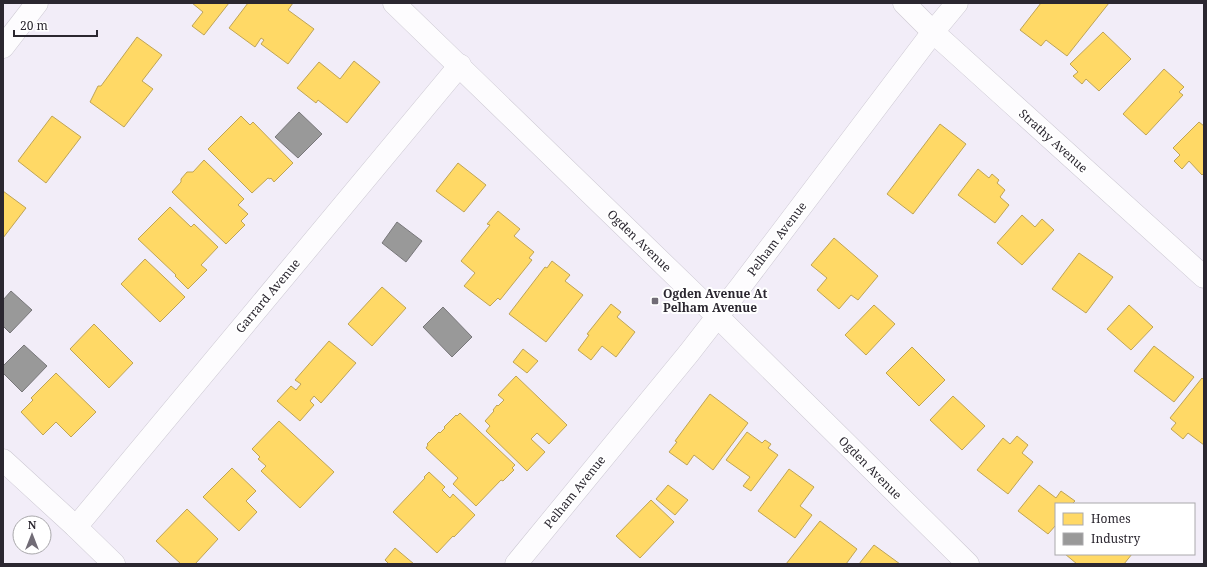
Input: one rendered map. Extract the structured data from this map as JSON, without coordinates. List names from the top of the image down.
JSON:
{
  "streets": {
    "street": [
      "Strathy Avenue",
      "Pelham Avenue",
      "Ogden Avenue",
      "Garrard Avenue"
    ]
  },
  "crossings": [
    ["Strathy Avenue", "Pelham Avenue"],
    ["Pelham Avenue", "Ogden Avenue"],
    ["Ogden Avenue", "Garrard Avenue"]
  ],
  "places": {
    "transit": ["Ogden Avenue At Pelham Avenue"]
  },
  "legend": ["Homes", "Industry"],
  "scale_bar": "20 m",
  "north": "top"
}
